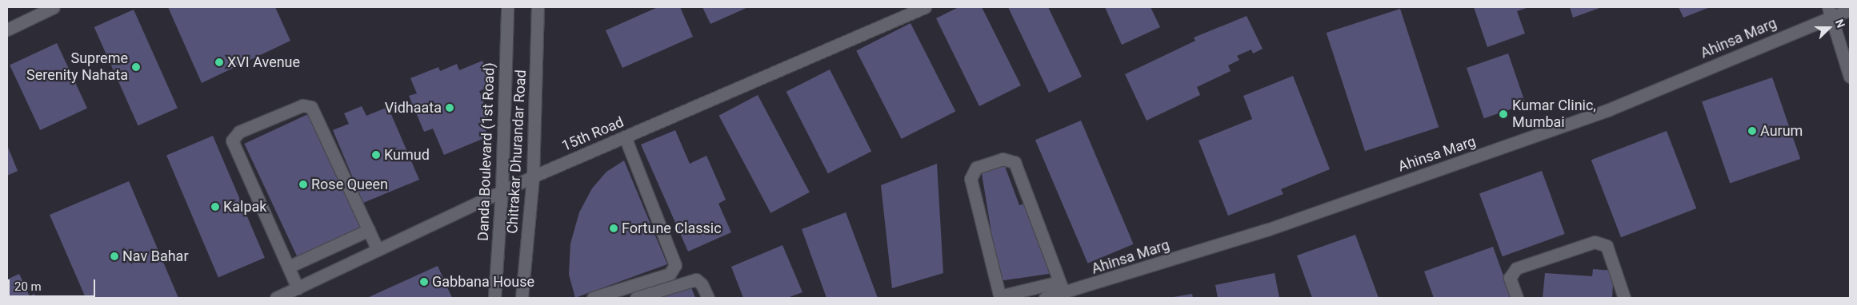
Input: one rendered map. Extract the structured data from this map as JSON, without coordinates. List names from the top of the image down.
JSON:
{
  "streets": {
    "street": [
      "Ahinsa Marg",
      "15th Road",
      "Danda Boulevard (1st Road)",
      "Chitrakar Dhurandar Road"
    ]
  },
  "crossings": [
    ["15th Road", "Danda Boulevard (1st Road)"],
    ["15th Road", "Chitrakar Dhurandar Road"]
  ],
  "places": [
    "XVI Avenue",
    "Supreme Serenity Nahata",
    "Vidhaata",
    "Kumar Clinic, Mumbai",
    "Aurum",
    "Kumud",
    "Rose Queen",
    "Kalpak",
    "Fortune Classic",
    "Nav Bahar",
    "Gabbana House"
  ],
  "scale_bar": "20 m",
  "north": "right"
}
